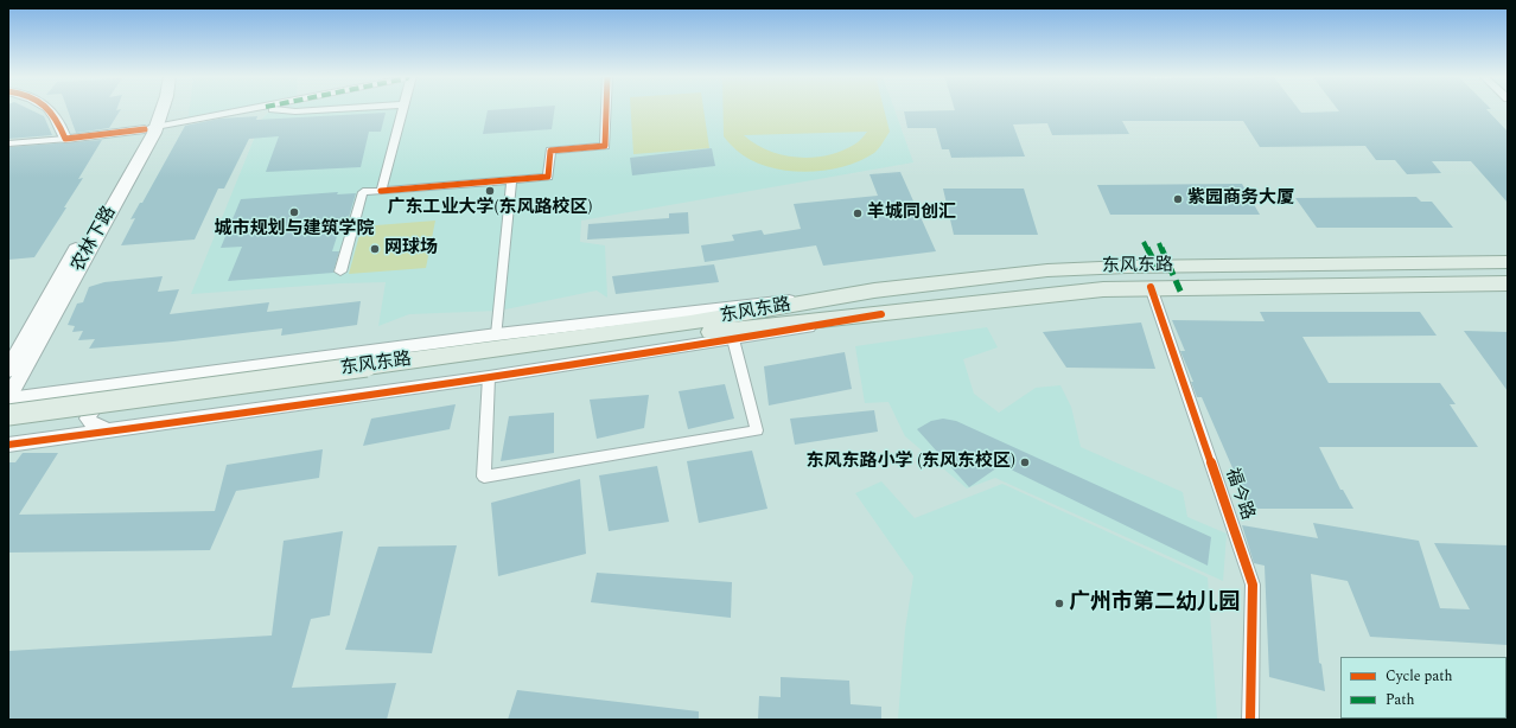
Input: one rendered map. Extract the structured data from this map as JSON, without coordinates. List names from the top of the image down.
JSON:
{
  "streets": {
    "highway": ["东风东路"],
    "main road": ["农林下路"],
    "street": ["福今路"]
  },
  "crossings": [
    ["东风东路", "福今路"]
  ],
  "places": [
    "广东工业大学(东风路校区)",
    "紫园商务大厦",
    "城市规划与建筑学院",
    "羊城同创汇",
    "网球场",
    "东风东路小学 (东风东校区)",
    "广州市第二幼儿园"
  ],
  "legend": ["Cycle path", "Path"]
}
